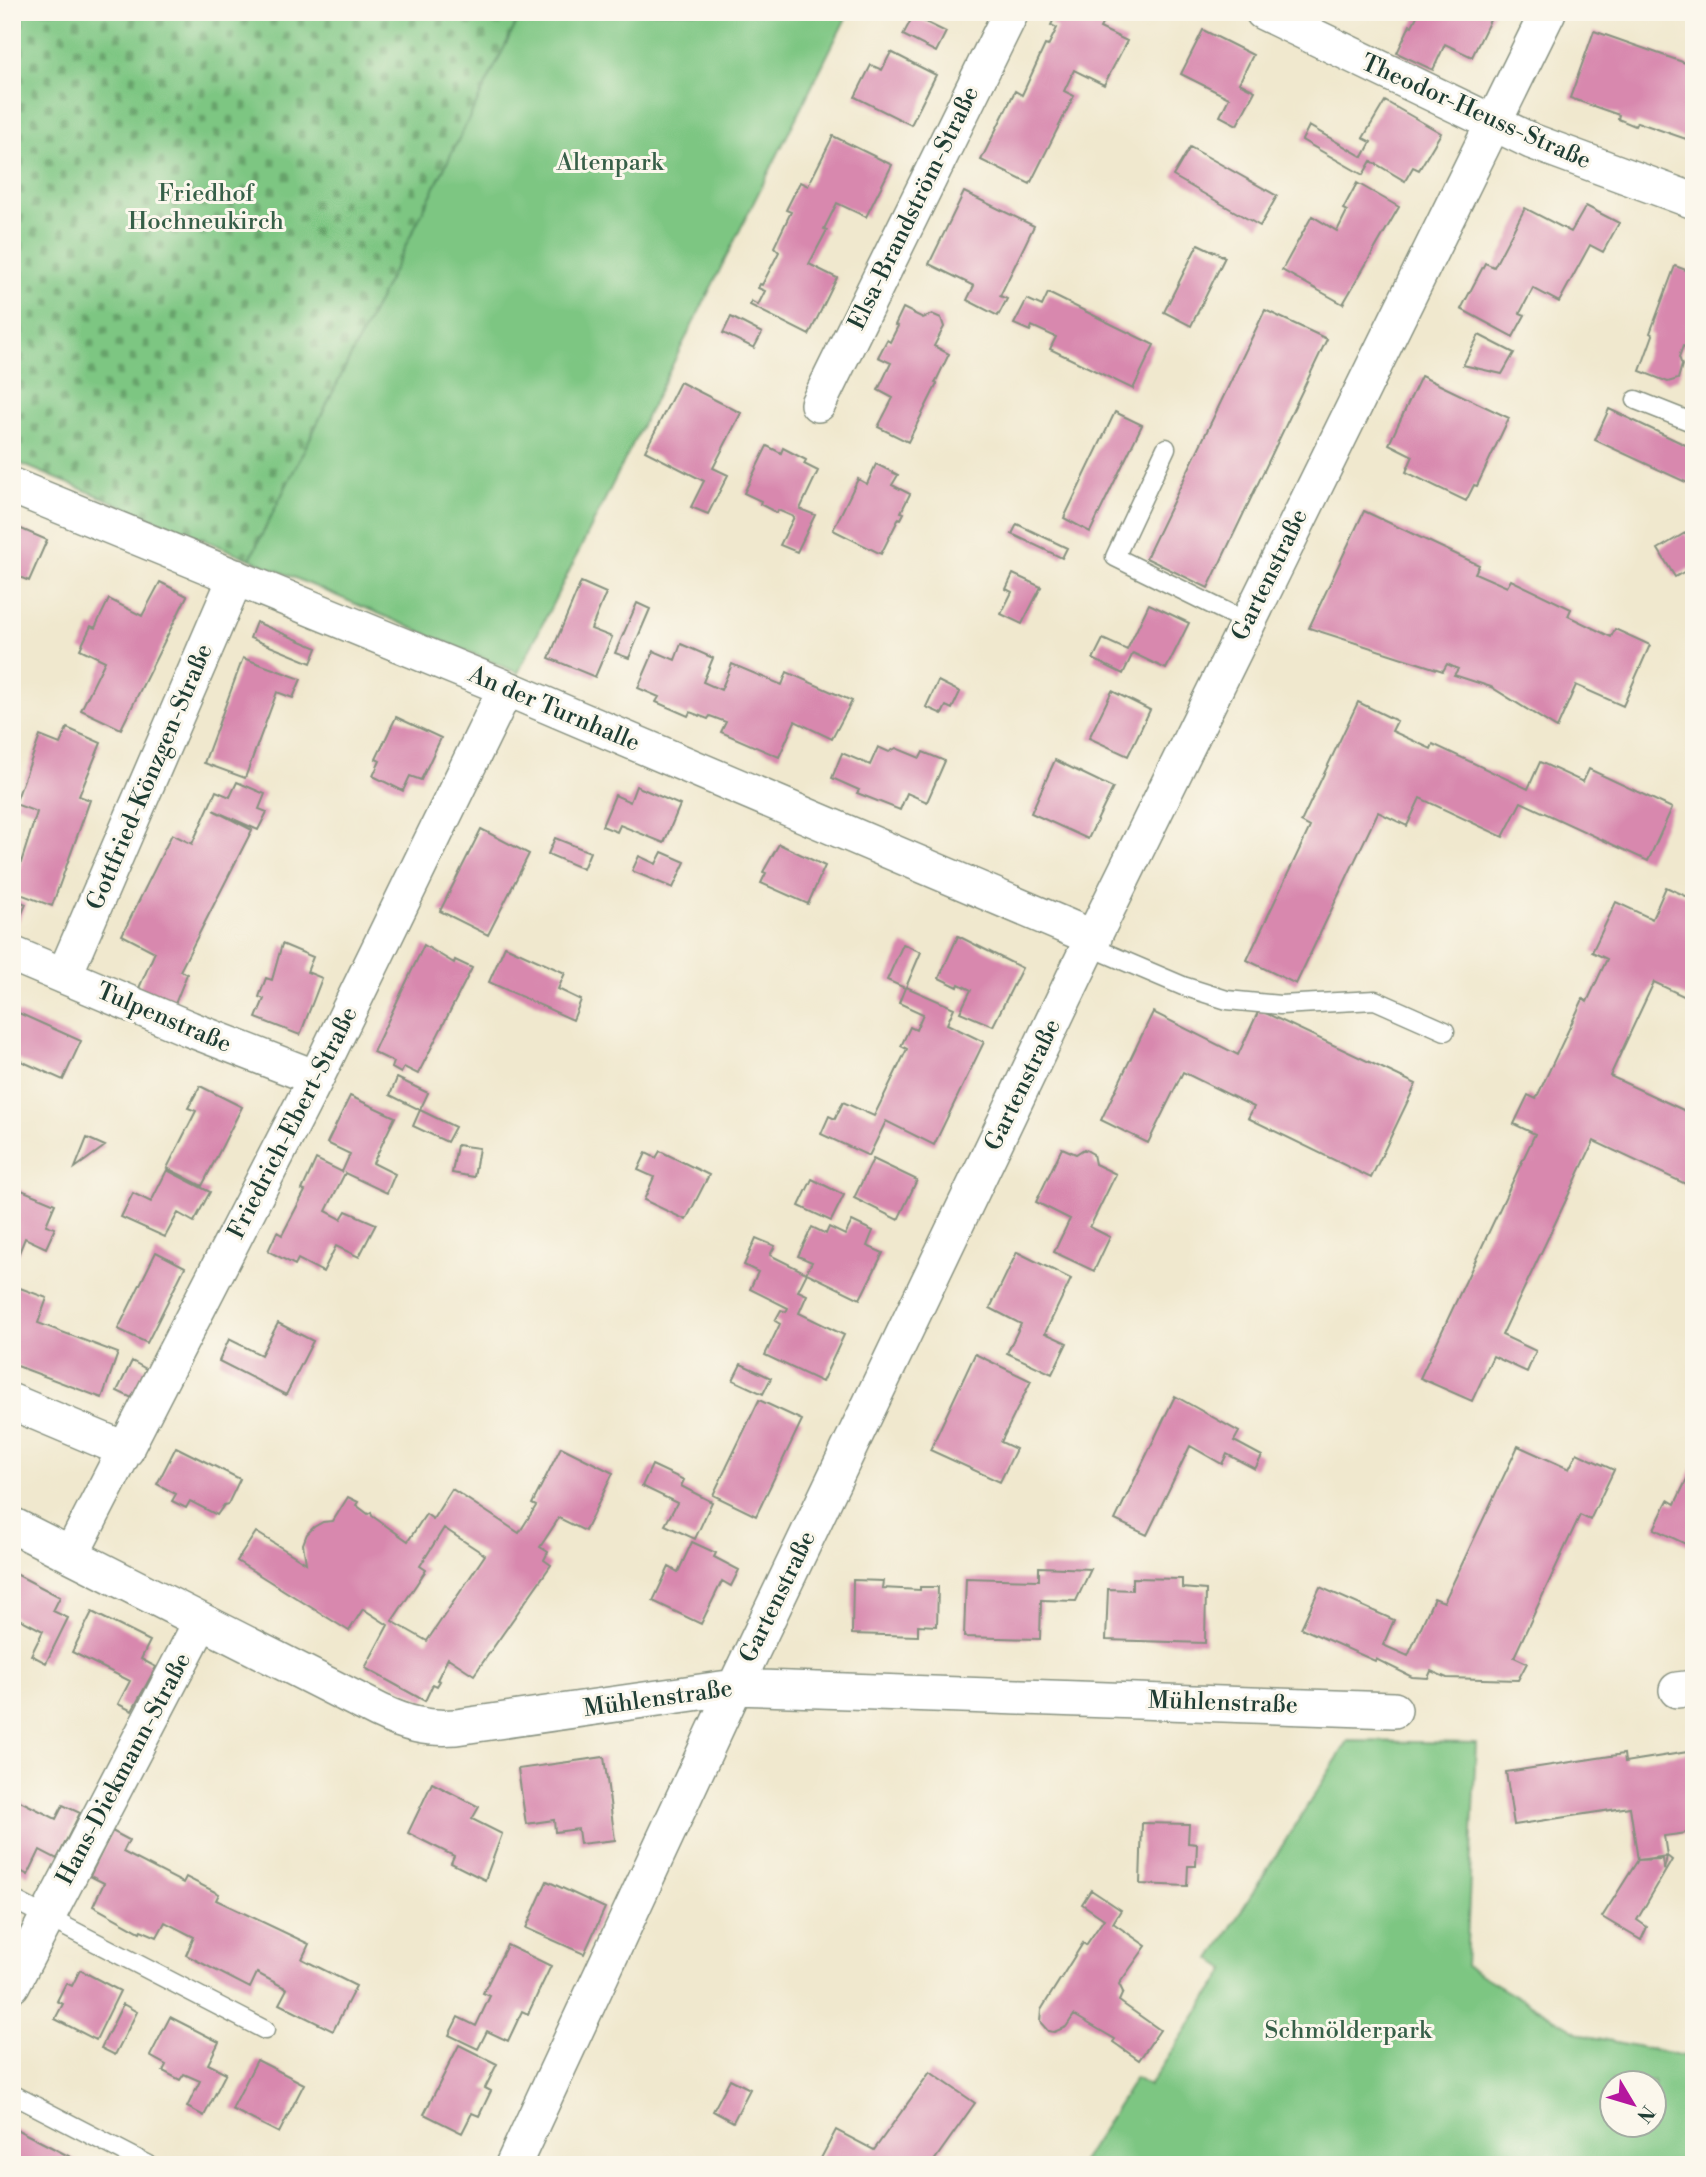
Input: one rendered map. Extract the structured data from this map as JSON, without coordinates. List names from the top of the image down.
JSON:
{
  "streets": {
    "street": [
      "Theodor-Heuss-Straße",
      "Elsa-Brandström-Straße",
      "Gartenstraße",
      "An der Turnhalle",
      "Gottfried-Könzgen-Straße",
      "Tulpenstraße",
      "Friedrich-Ebert-Straße",
      "Mühlenstraße",
      "Hans-Diekmann-Straße"
    ]
  },
  "crossings": [
    ["Theodor-Heuss-Straße", "Gartenstraße"],
    ["Gartenstraße", "An der Turnhalle"],
    ["Gartenstraße", "Mühlenstraße"],
    ["An der Turnhalle", "Gottfried-Könzgen-Straße"],
    ["An der Turnhalle", "Friedrich-Ebert-Straße"],
    ["Gottfried-Könzgen-Straße", "Tulpenstraße"],
    ["Tulpenstraße", "Friedrich-Ebert-Straße"],
    ["Friedrich-Ebert-Straße", "Mühlenstraße"],
    ["Mühlenstraße", "Hans-Diekmann-Straße"]
  ],
  "parks": ["Altenpark", "Friedhof Hochneukirch", "Schmölderpark"],
  "north": "bottom right"
}
